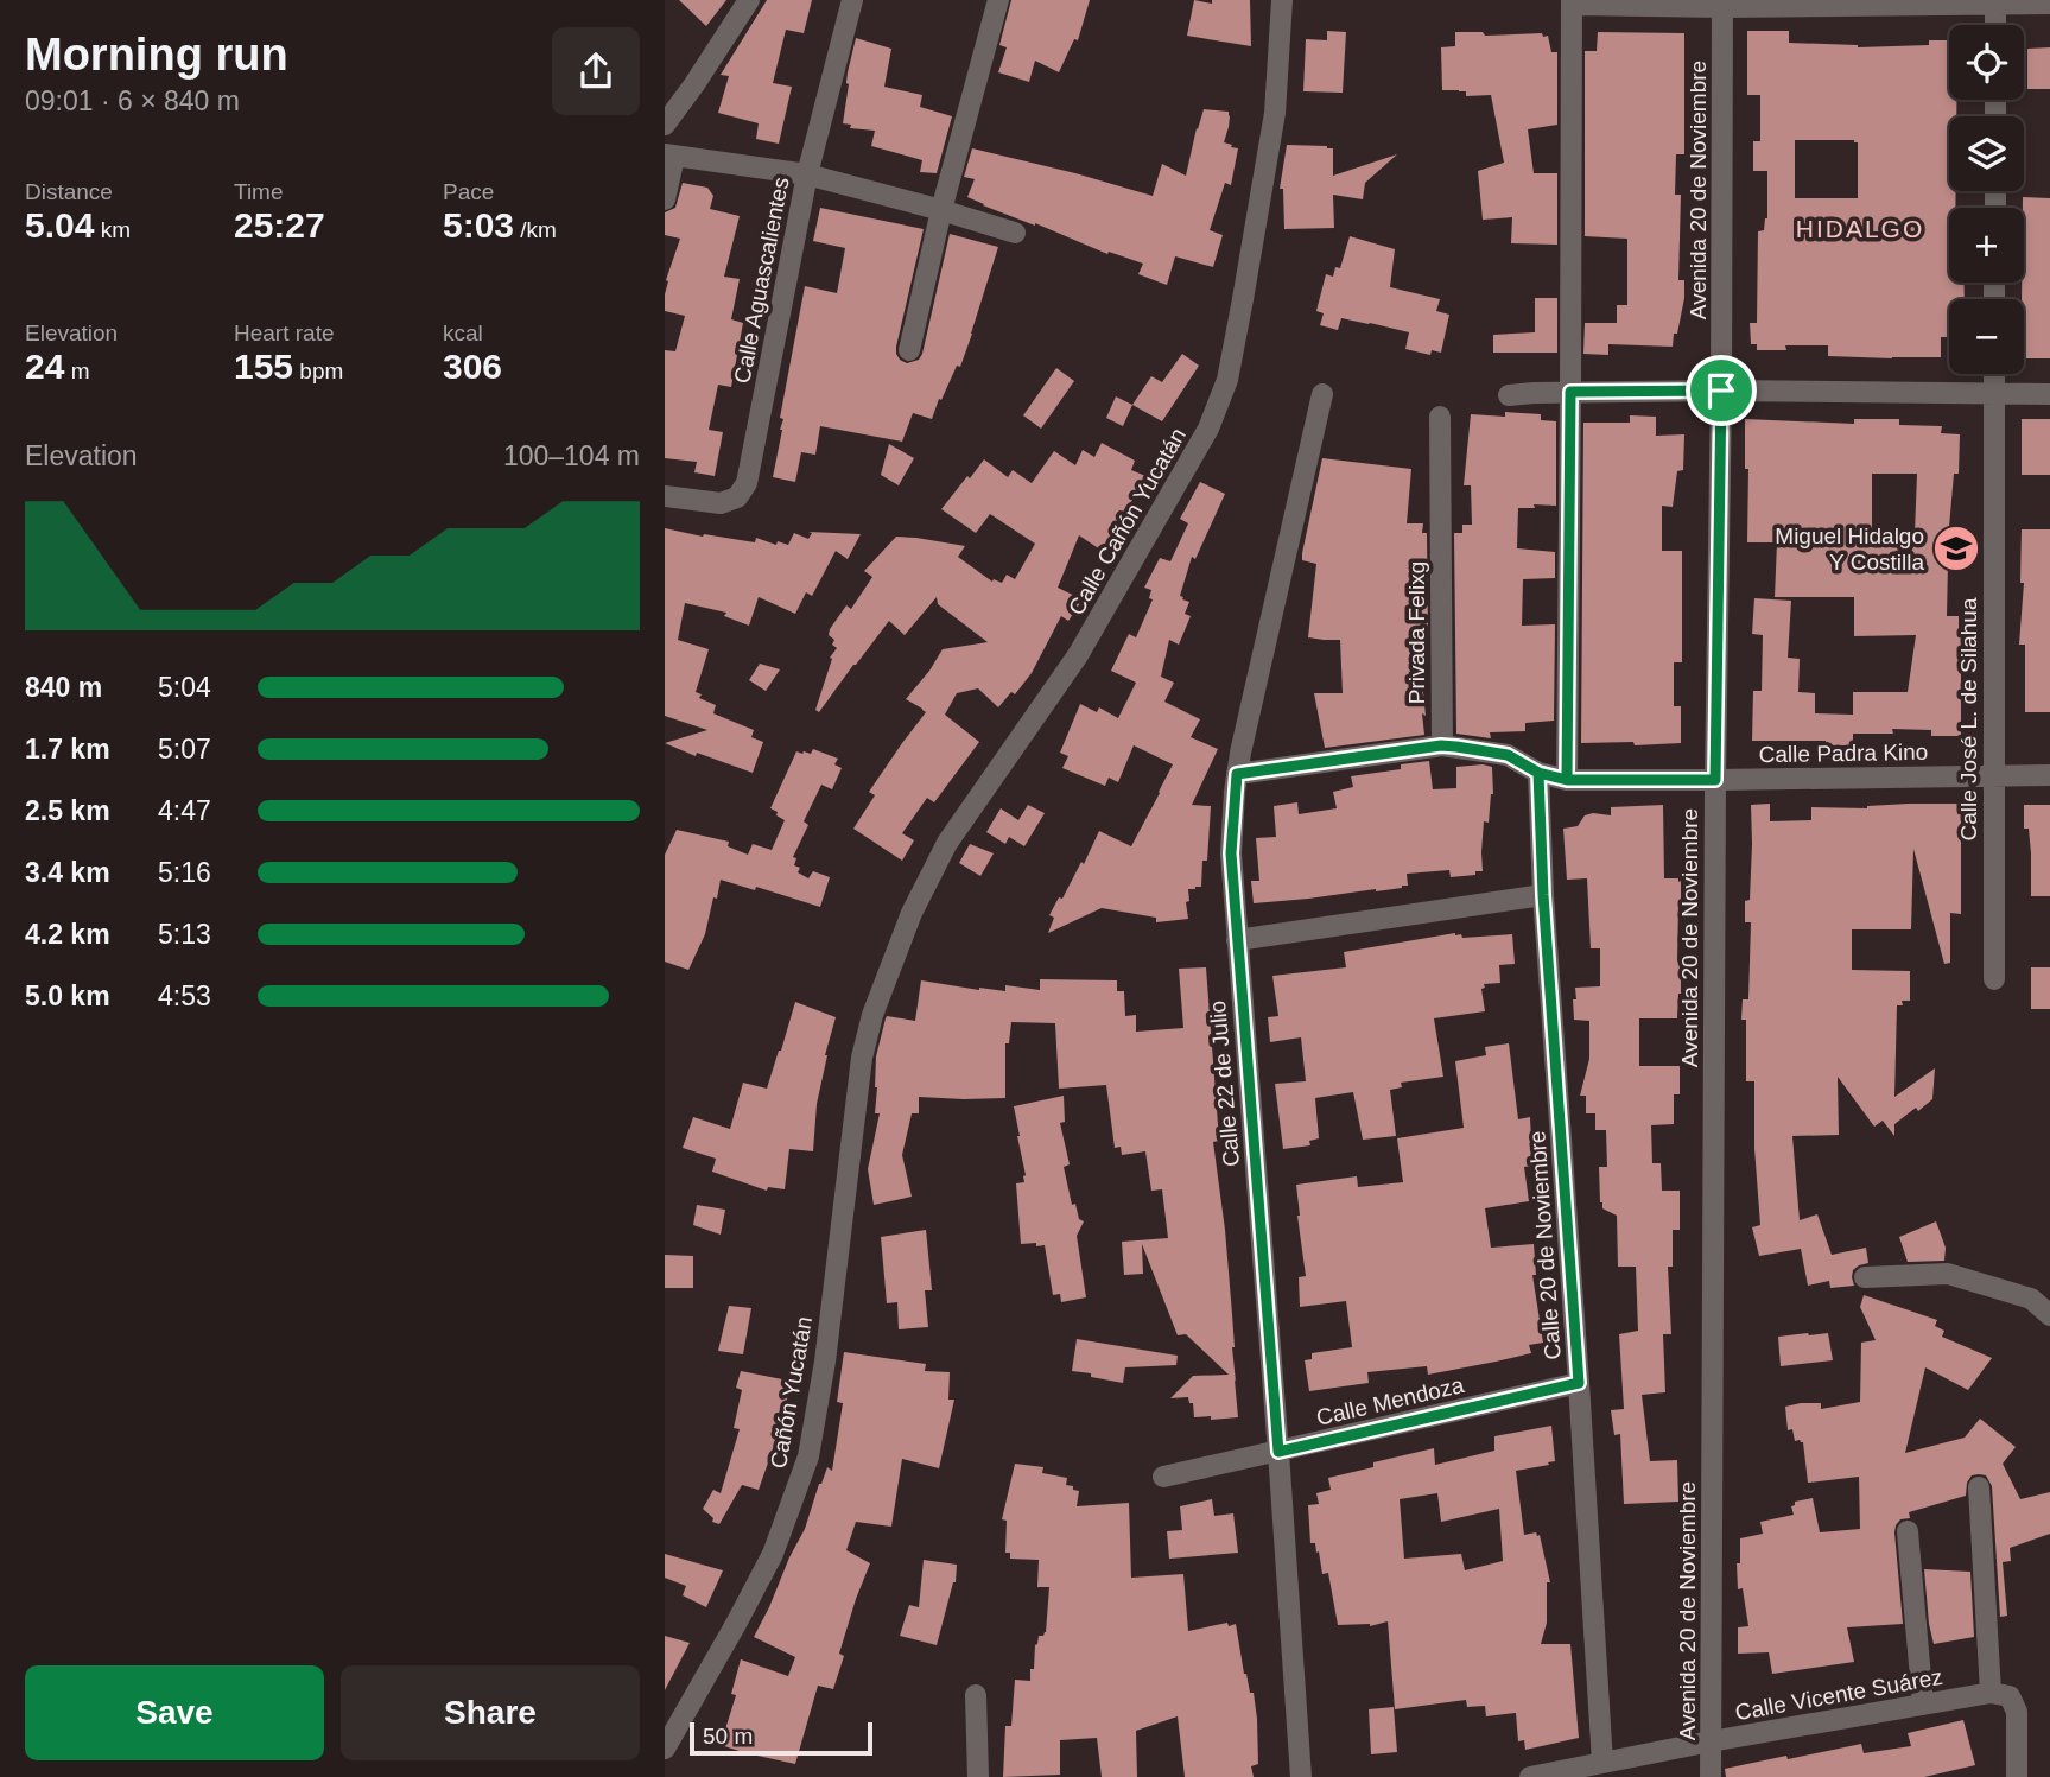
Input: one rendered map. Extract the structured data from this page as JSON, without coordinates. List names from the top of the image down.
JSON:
{
  "streets": {
    "street": [
      "Avenida 20 de Noviembre",
      "Calle Aguascalientes",
      "Calle Cañón Yucatán",
      "Privada Felixg",
      "Calle José L. de Silahua",
      "Calle Padra Kino",
      "Calle 22 de Julio",
      "Calle 20 de Noviembre",
      "Cañón Yucatán",
      "Calle Mendoza",
      "Calle Vicente Suárez"
    ]
  },
  "crossings": [
    ["Avenida 20 de Noviembre", "Calle Padra Kino"],
    ["Avenida 20 de Noviembre", "Calle Vicente Suárez"],
    ["Calle Cañón Yucatán", "Cañón Yucatán"],
    ["Calle José L. de Silahua", "Calle Padra Kino"],
    ["Calle Padra Kino", "Calle 20 de Noviembre"],
    ["Calle 22 de Julio", "Calle Mendoza"],
    ["Calle 20 de Noviembre", "Calle Mendoza"],
    ["Calle 20 de Noviembre", "Calle Vicente Suárez"]
  ],
  "districts": ["HIDALGO"],
  "places": {
    "school or university": ["Miguel Hidalgo Y Costilla"]
  },
  "scale_bar": "50 m",
  "page": {
    "heading": ["Morning run", "09:01 · 6 × 840 m"],
    "map_buttons": ["+", "−"],
    "stats": [
      ["Distance", "5.04 km"],
      ["Time", "25:27"],
      ["Pace", "5:03 /km"],
      ["Elevation", "24 m"],
      ["Heart rate", "155 bpm"],
      ["kcal", "306"]
    ],
    "chart": ["Elevation", "100–104 m"],
    "list": [
      {
        "name": "840 m",
        "note": "5:04"
      },
      {
        "name": "1.7 km",
        "note": "5:07"
      },
      {
        "name": "2.5 km",
        "note": "4:47"
      },
      {
        "name": "3.4 km",
        "note": "5:16"
      },
      {
        "name": "4.2 km",
        "note": "5:13"
      },
      {
        "name": "5.0 km",
        "note": "4:53"
      }
    ],
    "buttons": ["Save", "Share"],
    "scale": "50 m"
  }
}
